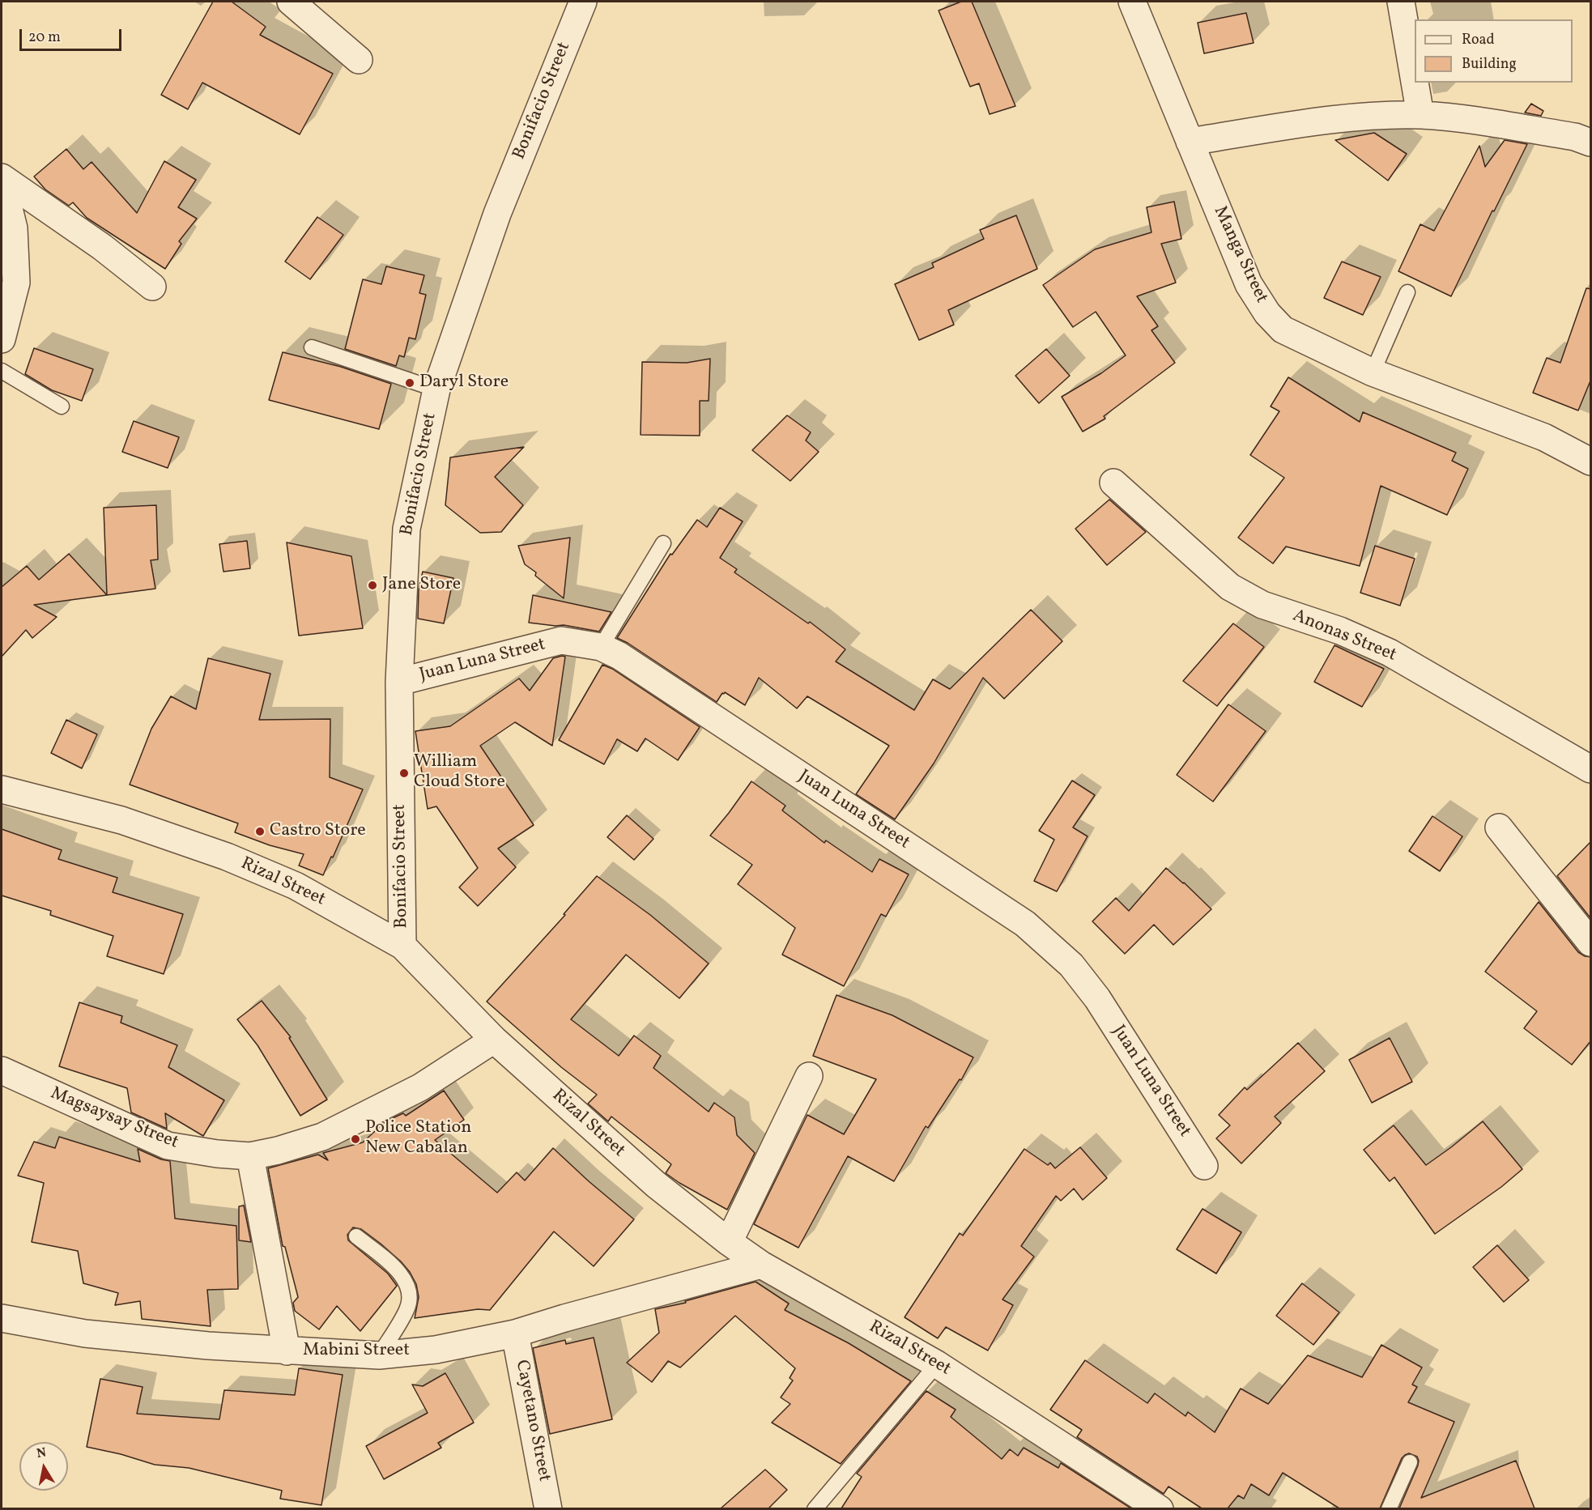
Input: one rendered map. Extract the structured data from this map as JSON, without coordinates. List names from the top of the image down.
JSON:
{
  "streets": {
    "street": [
      "Bonifacio Street",
      "Manga Street",
      "Anonas Street",
      "Juan Luna Street",
      "Rizal Street",
      "Magsaysay Street",
      "Mabini Street",
      "Cayetano Street"
    ]
  },
  "crossings": [
    ["Bonifacio Street", "Juan Luna Street"],
    ["Bonifacio Street", "Rizal Street"],
    ["Rizal Street", "Magsaysay Street"],
    ["Rizal Street", "Mabini Street"],
    ["Mabini Street", "Cayetano Street"]
  ],
  "places": [
    "Daryl Store",
    "Jane Store",
    "William Cloud Store",
    "Castro Store",
    "Police Station New Cabalan"
  ],
  "legend": ["Road", "Building"],
  "scale_bar": "20 m",
  "north": "top"
}
